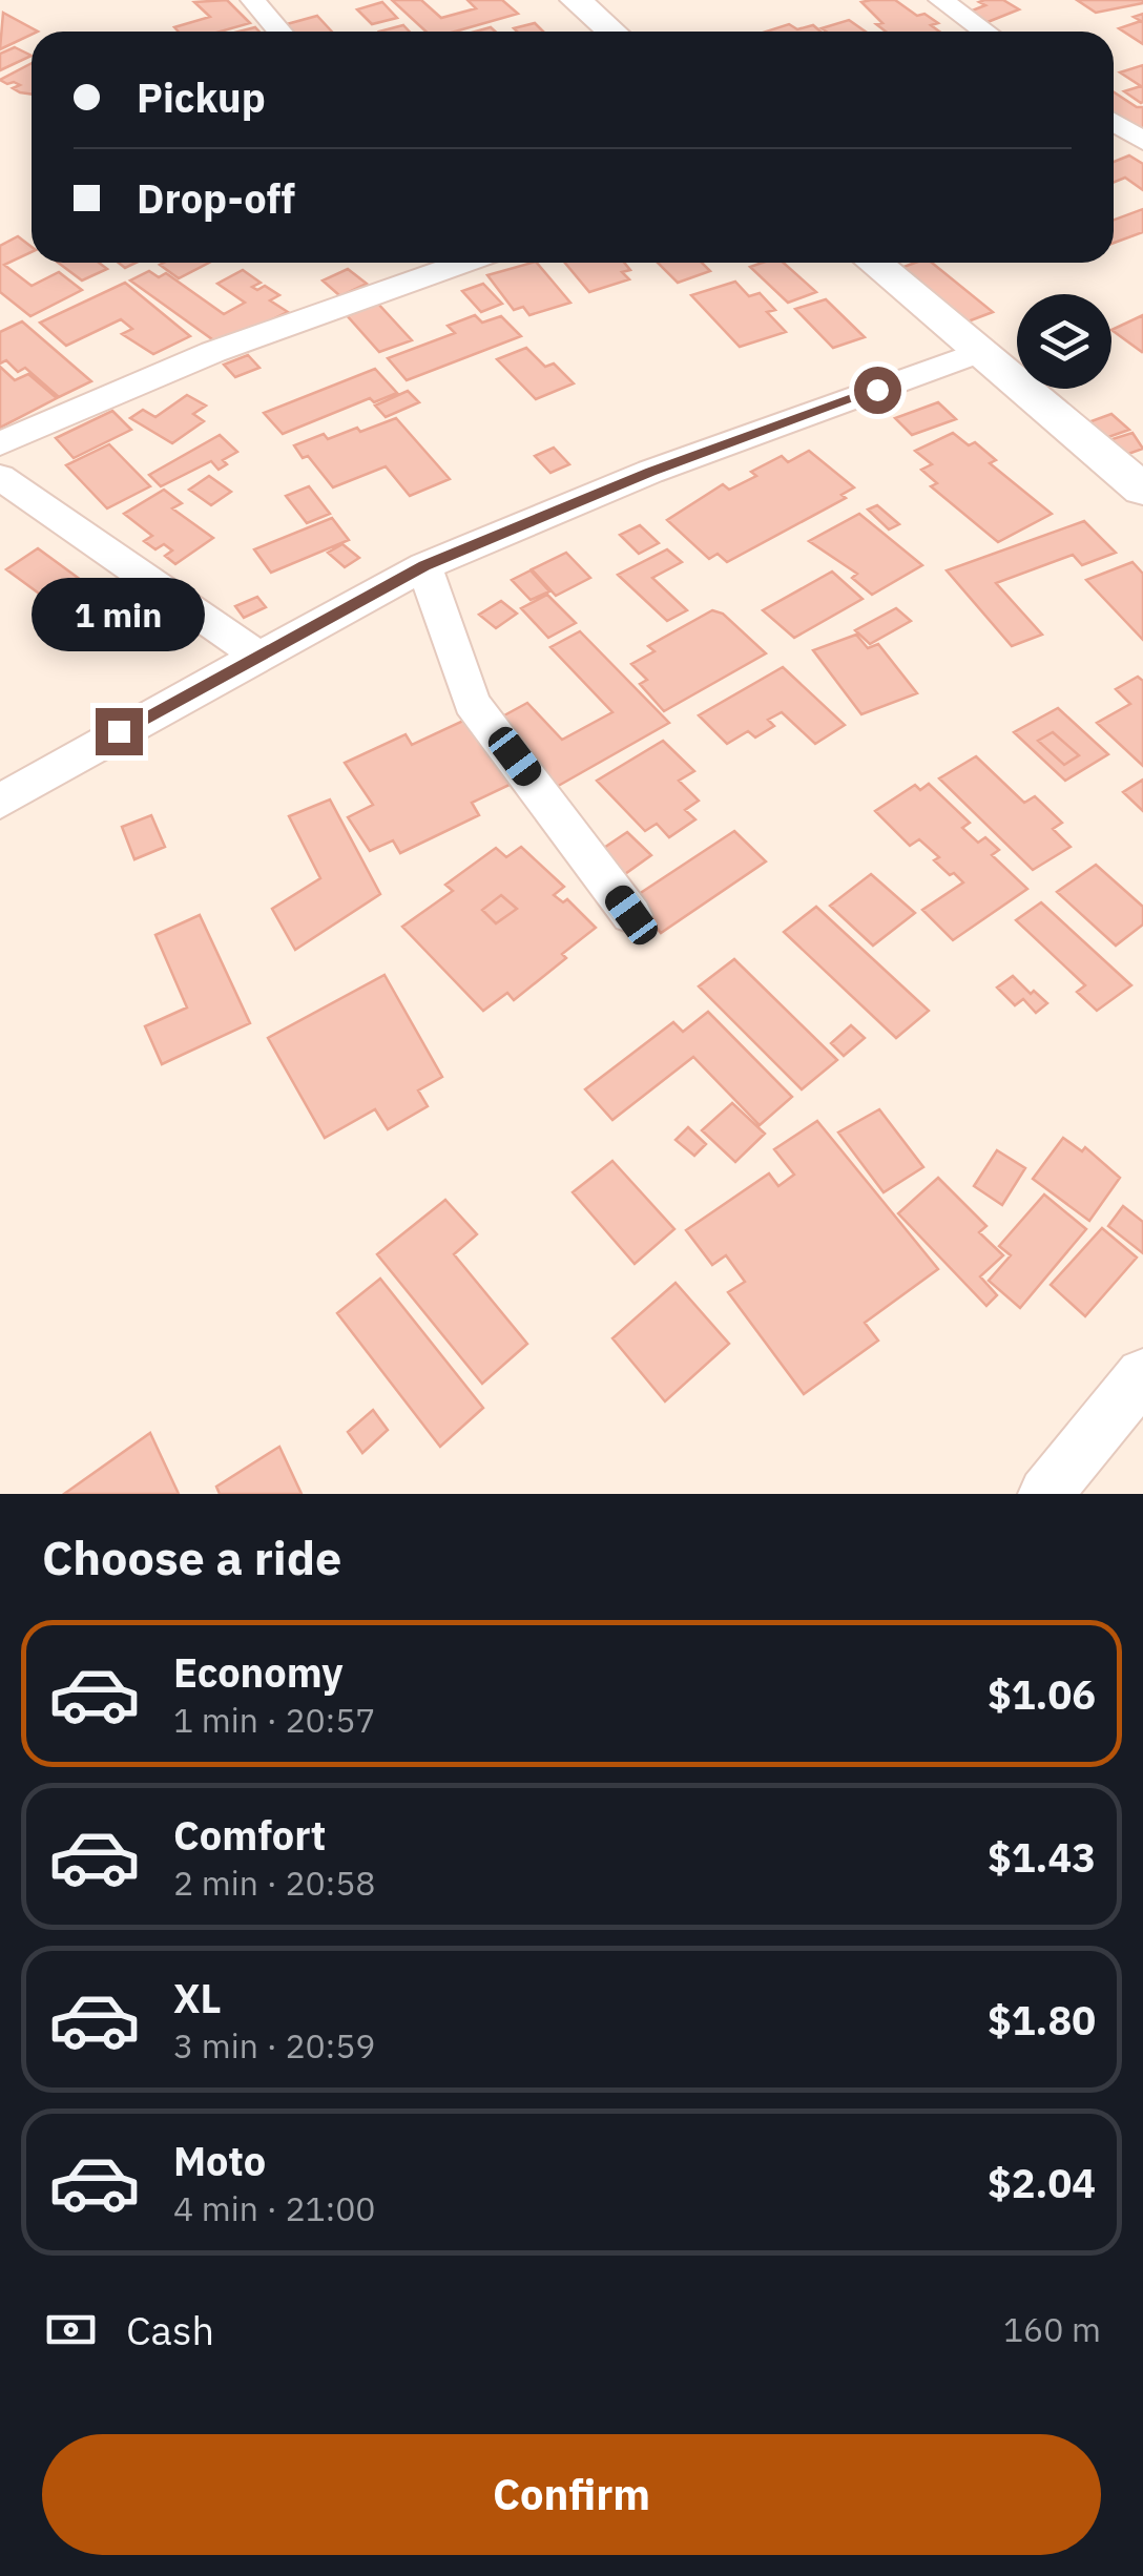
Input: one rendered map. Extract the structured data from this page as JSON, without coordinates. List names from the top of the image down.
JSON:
{
  "page": {
    "banner": ["Pickup", "Drop-off"],
    "bubble": "1 min",
    "heading": "Choose a ride",
    "list": [
      {
        "name": "Economy",
        "note": "1 min · 20:57",
        "value": "$1.06"
      },
      {
        "name": "Comfort",
        "note": "2 min · 20:58",
        "value": "$1.43"
      },
      {
        "name": "XL",
        "note": "3 min · 20:59",
        "value": "$1.80"
      },
      {
        "name": "Moto",
        "note": "4 min · 21:00",
        "value": "$2.04"
      }
    ],
    "pay": ["Cash", "160 m"],
    "buttons": "Confirm"
  }
}
